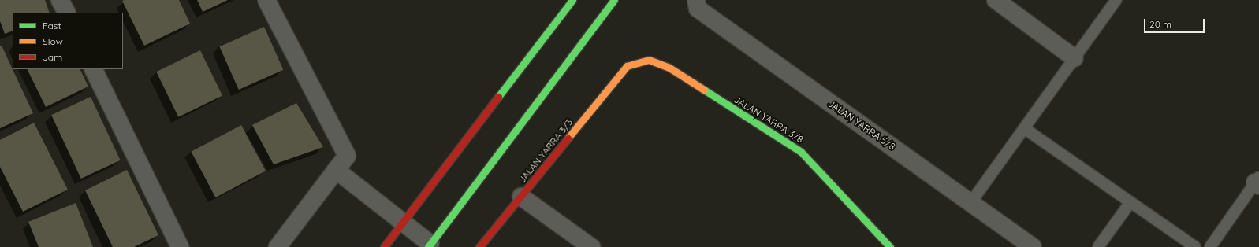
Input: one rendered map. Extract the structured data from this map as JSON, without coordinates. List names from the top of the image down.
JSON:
{
  "streets": {
    "street": ["JALAN YARRA 3/8", "JALAN YARRA 5/8", "JALAN YARRA 3/3"]
  },
  "crossings": [
    ["JALAN YARRA 3/8", "JALAN YARRA 3/3"]
  ],
  "legend": ["Fast", "Slow", "Jam"],
  "scale_bar": "20 m"
}
